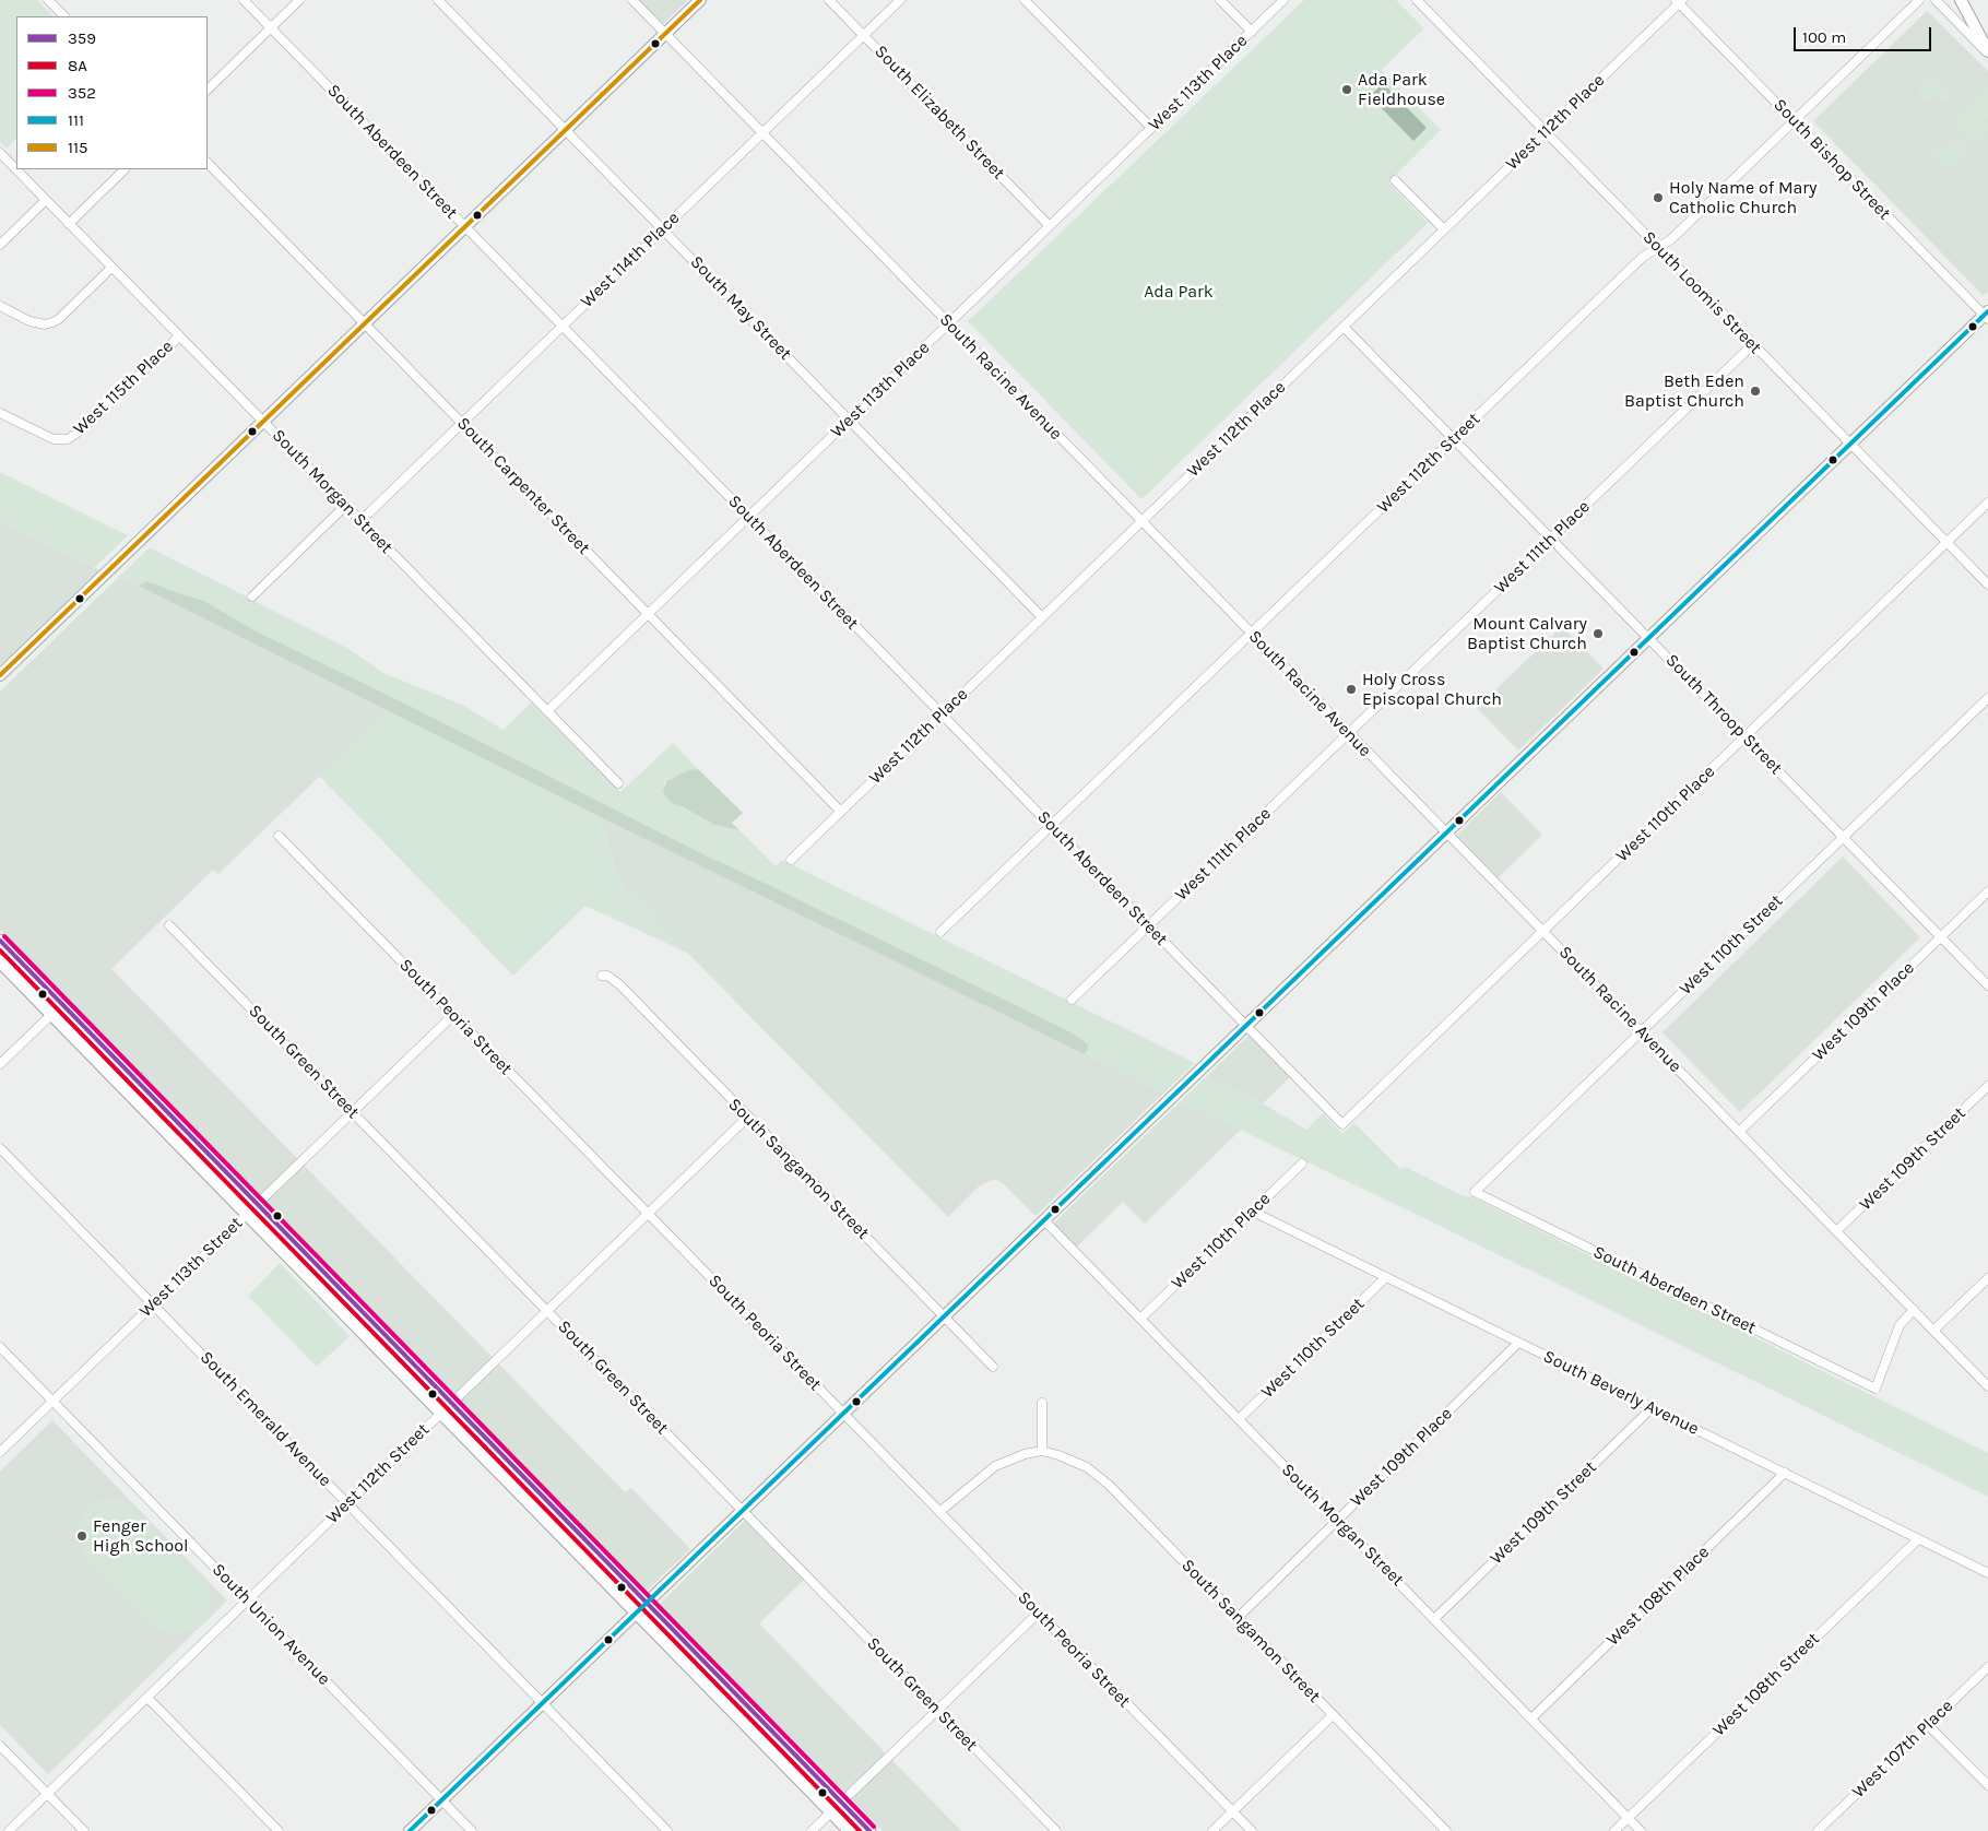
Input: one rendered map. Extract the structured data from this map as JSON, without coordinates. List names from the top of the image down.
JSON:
{
  "streets": {
    "street": [
      "West 113th Place",
      "South Elizabeth Street",
      "West 112th Place",
      "South Aberdeen Street",
      "South Bishop Street",
      "West 114th Place",
      "South Loomis Street",
      "South May Street",
      "South Racine Avenue",
      "West 115th Place",
      "West 112th Street",
      "South Carpenter Street",
      "South Morgan Street",
      "West 111th Place",
      "South Throop Street",
      "West 110th Place",
      "West 110th Street",
      "West 109th Place",
      "South Peoria Street",
      "South Green Street",
      "West 109th Street",
      "South Sangamon Street",
      "West 113th Street",
      "South Beverly Avenue",
      "South Emerald Avenue",
      "West 108th Place",
      "South Union Avenue",
      "West 108th Street",
      "West 107th Place"
    ]
  },
  "crossings": [
    ["West 113th Place", "South Elizabeth Street"],
    ["West 113th Place", "South Aberdeen Street"],
    ["West 113th Place", "South May Street"],
    ["West 113th Place", "South Racine Avenue"],
    ["West 113th Place", "South Carpenter Street"],
    ["West 113th Place", "South Morgan Street"],
    ["South Elizabeth Street", "West 114th Place"],
    ["West 112th Place", "South Aberdeen Street"],
    ["West 112th Place", "South Bishop Street"],
    ["West 112th Place", "South Loomis Street"],
    ["West 112th Place", "South May Street"],
    ["West 112th Place", "South Racine Avenue"],
    ["West 112th Place", "South Carpenter Street"],
    ["West 112th Place", "South Throop Street"],
    ["South Aberdeen Street", "West 114th Place"],
    ["South Aberdeen Street", "South Racine Avenue"],
    ["South Aberdeen Street", "West 112th Street"],
    ["South Aberdeen Street", "West 111th Place"],
    ["South Aberdeen Street", "West 110th Place"],
    ["South Aberdeen Street", "West 110th Street"],
    ["South Bishop Street", "West 112th Street"],
    ["West 114th Place", "South May Street"],
    ["West 114th Place", "South Racine Avenue"],
    ["West 114th Place", "South Carpenter Street"],
    ["West 114th Place", "South Morgan Street"],
    ["South Loomis Street", "West 112th Street"],
    ["South Loomis Street", "West 111th Place"],
    ["South Loomis Street", "West 110th Place"],
    ["South Racine Avenue", "West 112th Street"],
    ["South Racine Avenue", "West 111th Place"],
    ["South Racine Avenue", "West 110th Place"],
    ["South Racine Avenue", "West 110th Street"],
    ["South Racine Avenue", "West 109th Place"],
    ["South Racine Avenue", "West 109th Street"],
    ["West 115th Place", "South Morgan Street"],
    ["West 112th Street", "South Throop Street"],
    ["West 112th Street", "South Peoria Street"],
    ["West 112th Street", "South Green Street"],
    ["West 112th Street", "South Sangamon Street"],
    ["West 112th Street", "South Emerald Avenue"],
    ["West 112th Street", "South Union Avenue"],
    ["South Morgan Street", "West 110th Place"],
    ["South Morgan Street", "West 110th Street"],
    ["South Morgan Street", "West 109th Place"],
    ["South Morgan Street", "West 109th Street"],
    ["South Morgan Street", "West 108th Place"],
    ["South Morgan Street", "West 108th Street"],
    ["West 111th Place", "South Throop Street"],
    ["South Throop Street", "West 110th Place"],
    ["South Throop Street", "West 110th Street"],
    ["South Throop Street", "West 109th Place"],
    ["West 110th Place", "South Beverly Avenue"],
    ["West 110th Street", "South Beverly Avenue"],
    ["West 109th Place", "South Sangamon Street"],
    ["West 109th Place", "South Beverly Avenue"],
    ["South Peoria Street", "West 113th Street"],
    ["South Green Street", "West 113th Street"],
    ["West 109th Street", "South Beverly Avenue"],
    ["West 113th Street", "South Emerald Avenue"],
    ["West 113th Street", "South Union Avenue"],
    ["South Beverly Avenue", "West 108th Place"],
    ["South Beverly Avenue", "West 108th Street"]
  ],
  "parks": ["Ada Park"],
  "places": [
    "Ada Park Fieldhouse",
    "Holy Name of Mary Catholic Church",
    "Beth Eden Baptist Church",
    "Mount Calvary Baptist Church",
    "Holy Cross Episcopal Church",
    "Fenger High School"
  ],
  "lines": [
    "transit line 115",
    "transit line 111",
    "transit line 352",
    "transit line 359",
    "transit line 8A"
  ],
  "legend": [
    "359",
    "8A",
    "352",
    "111",
    "115"
  ],
  "scale_bar": "100 m"
}
